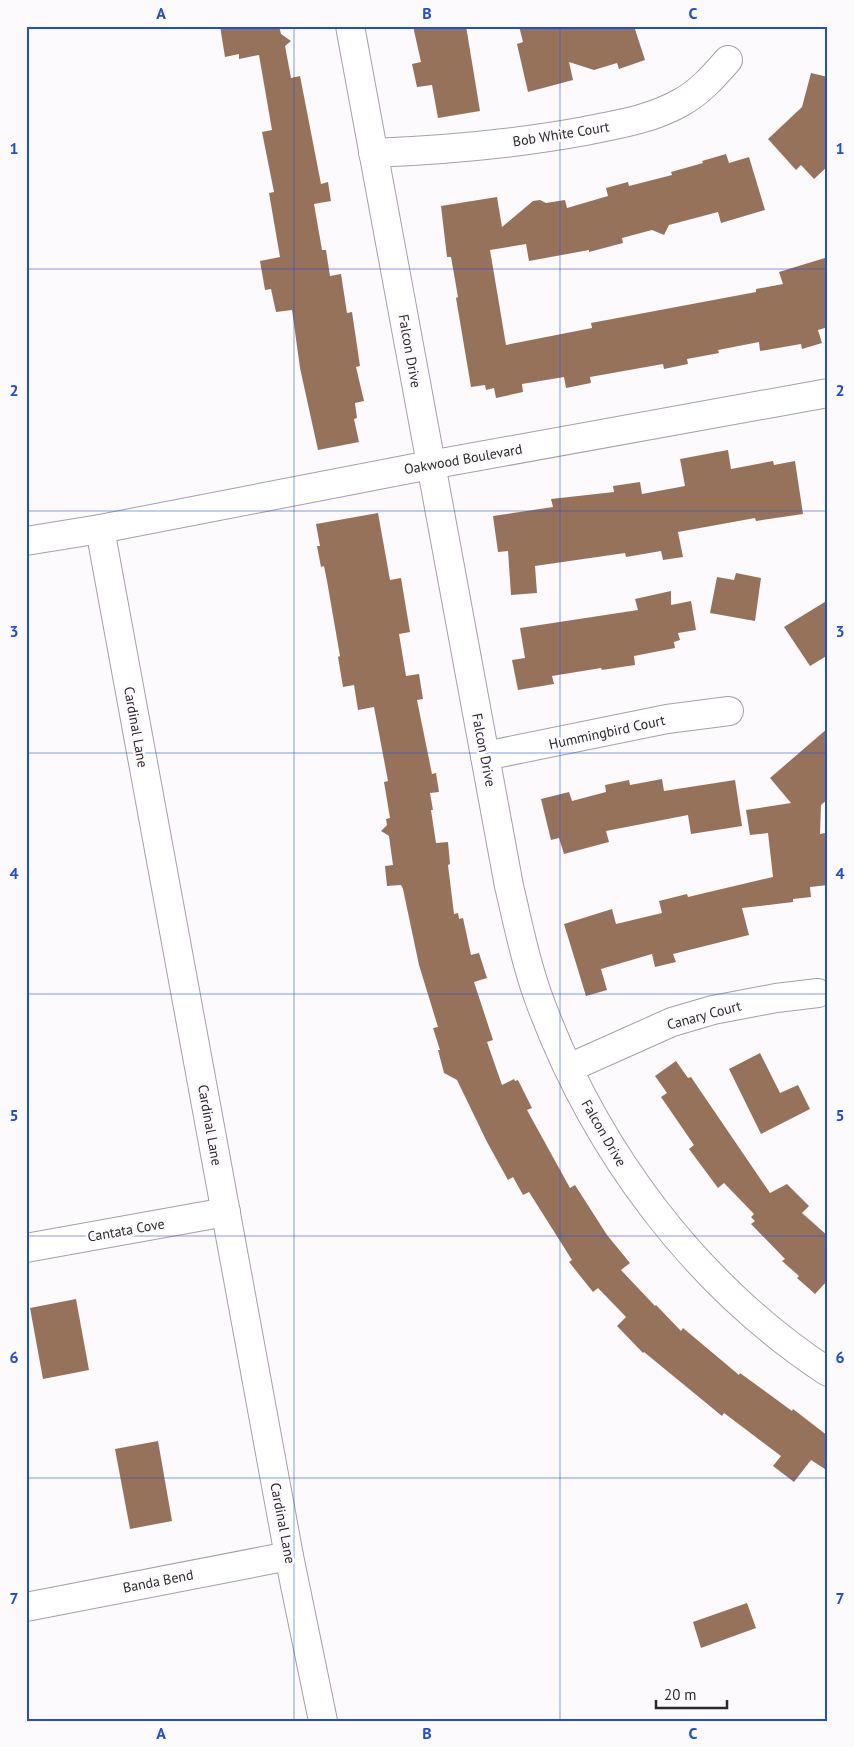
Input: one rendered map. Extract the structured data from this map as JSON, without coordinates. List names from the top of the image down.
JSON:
{
  "streets": {
    "street": [
      "Bob White Court",
      "Falcon Drive",
      "Oakwood Boulevard",
      "Cardinal Lane",
      "Hummingbird Court",
      "Canary Court",
      "Cantata Cove",
      "Banda Bend"
    ]
  },
  "crossings": [
    ["Bob White Court", "Falcon Drive"],
    ["Falcon Drive", "Oakwood Boulevard"],
    ["Falcon Drive", "Hummingbird Court"],
    ["Falcon Drive", "Canary Court"],
    ["Oakwood Boulevard", "Cardinal Lane"],
    ["Cardinal Lane", "Cantata Cove"],
    ["Cardinal Lane", "Banda Bend"]
  ],
  "scale_bar": "20 m",
  "grid": {
    "columns": ["A", "B", "C"],
    "rows": [
      "1",
      "2",
      "3",
      "4",
      "5",
      "6",
      "7"
    ]
  }
}
